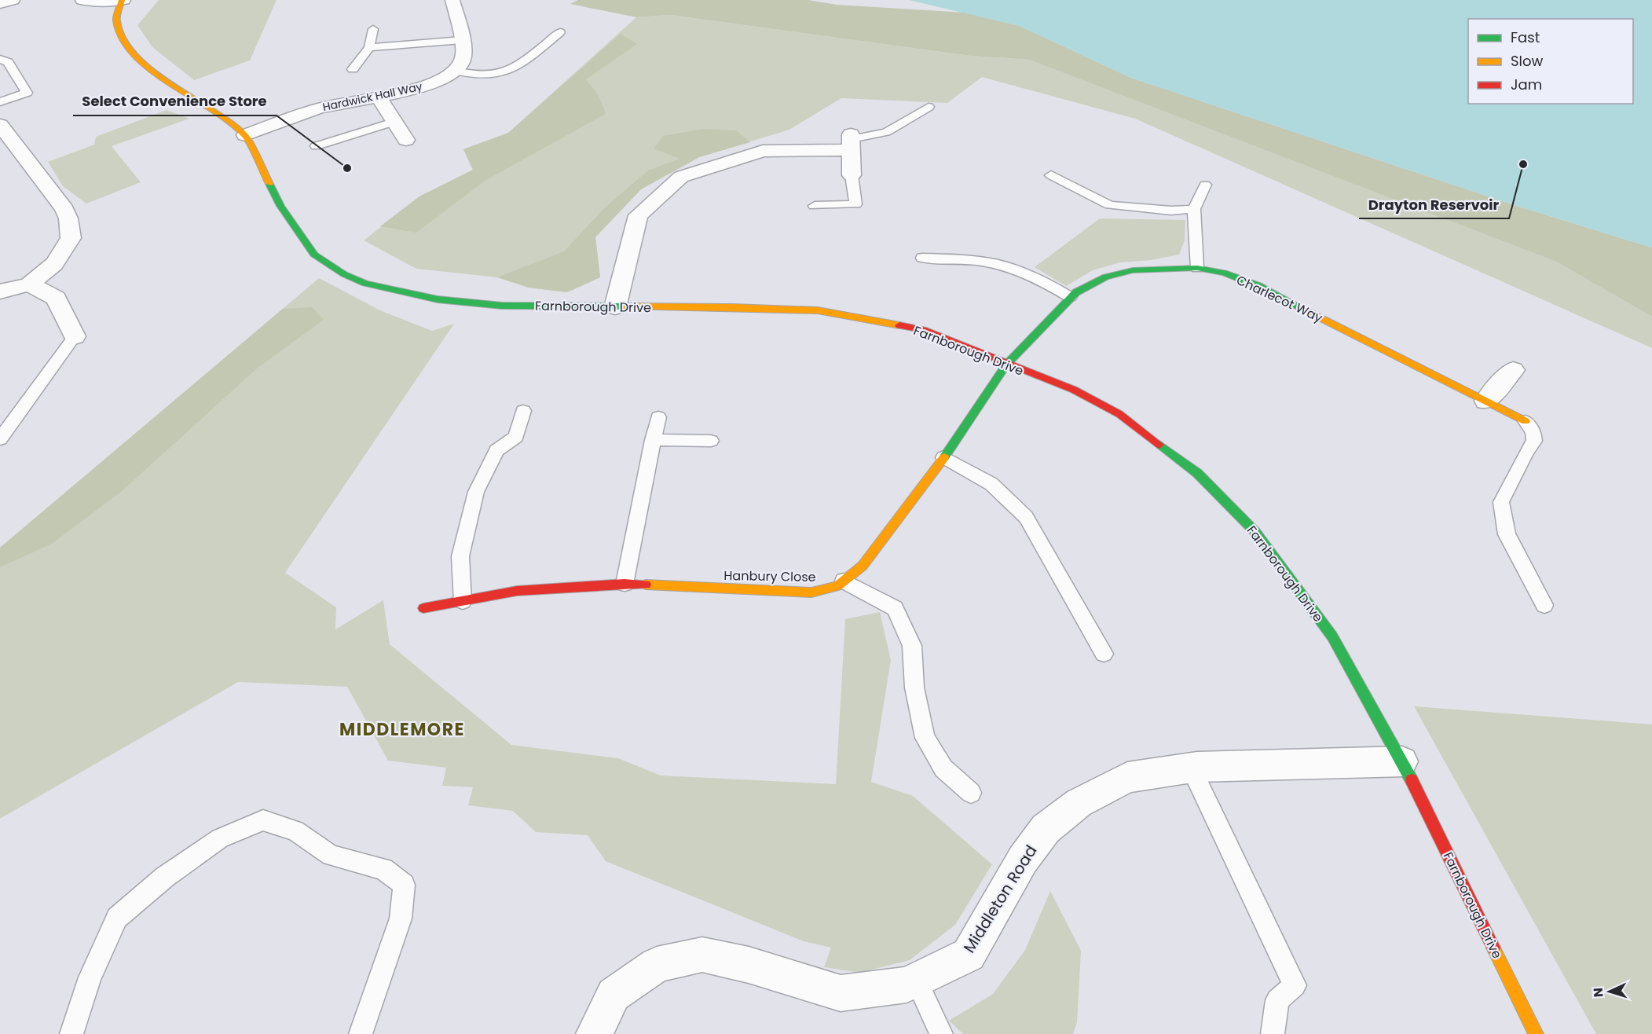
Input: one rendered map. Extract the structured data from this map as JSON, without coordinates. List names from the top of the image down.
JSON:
{
  "streets": {
    "street": [
      "Hardwick Hall Way",
      "Charlecot Way",
      "Farnborough Drive",
      "Hanbury Close",
      "Middleton Road"
    ]
  },
  "crossings": [
    ["Hardwick Hall Way", "Farnborough Drive"],
    ["Charlecot Way", "Farnborough Drive"],
    ["Charlecot Way", "Hanbury Close"],
    ["Farnborough Drive", "Hanbury Close"],
    ["Farnborough Drive", "Middleton Road"]
  ],
  "districts": ["MIDDLEMORE"],
  "places": ["Drayton Reservoir", "Select Convenience Store"],
  "legend": ["Fast", "Slow", "Jam"],
  "north": "left"
}
